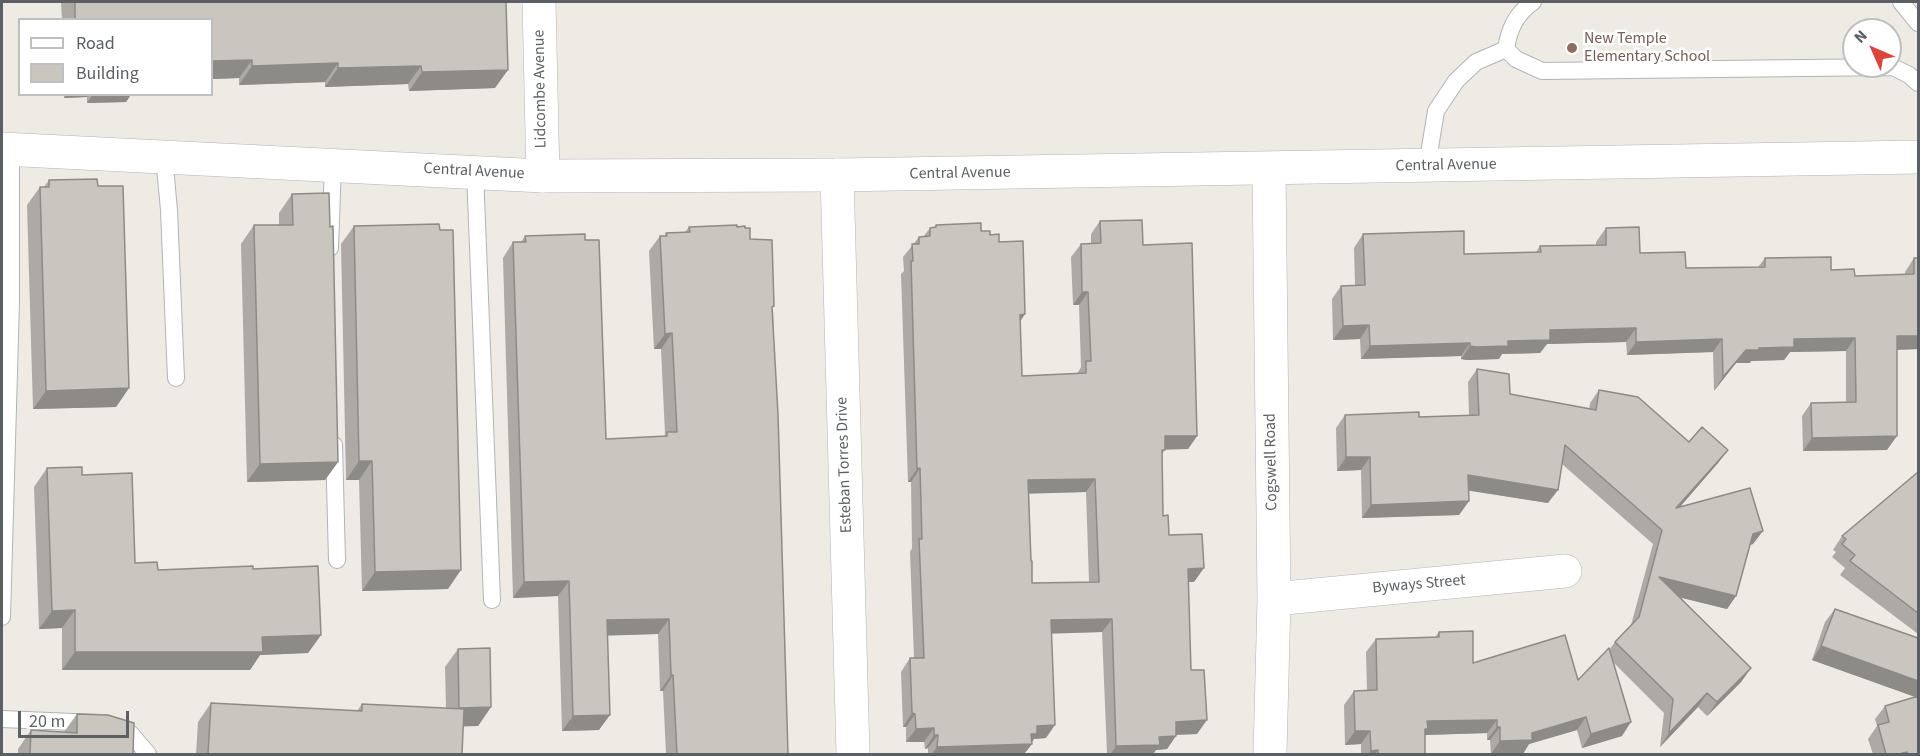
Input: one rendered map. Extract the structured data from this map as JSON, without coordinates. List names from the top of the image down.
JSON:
{
  "streets": {
    "street": [
      "Lidcombe Avenue",
      "Central Avenue",
      "Cogswell Road",
      "Esteban Torres Drive",
      "Byways Street"
    ]
  },
  "crossings": [
    ["Lidcombe Avenue", "Central Avenue"],
    ["Central Avenue", "Cogswell Road"],
    ["Central Avenue", "Esteban Torres Drive"],
    ["Cogswell Road", "Byways Street"]
  ],
  "places": ["New Temple Elementary School"],
  "legend": ["Road", "Building"],
  "scale_bar": "20 m",
  "north": "top left"
}
